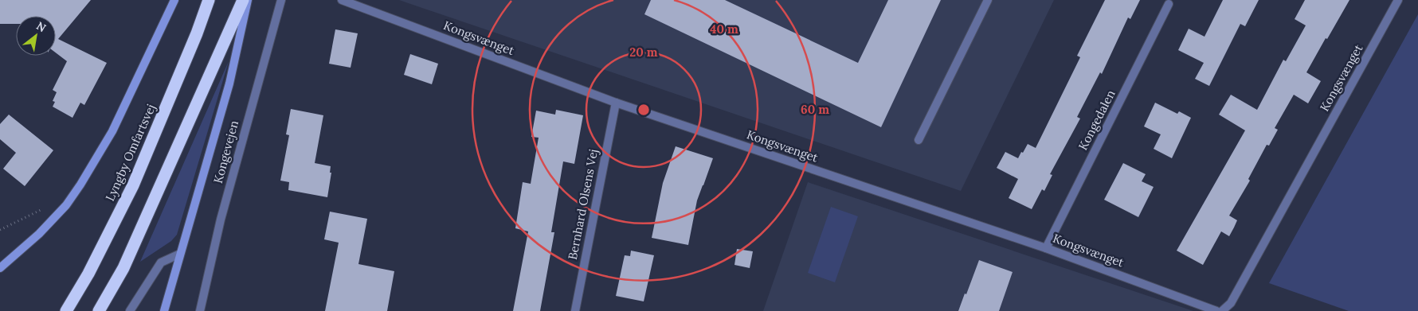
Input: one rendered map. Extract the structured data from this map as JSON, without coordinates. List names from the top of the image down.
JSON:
{
  "streets": {
    "highway": ["Lyngby Omfartsvej"],
    "street": [
      "Kongsvænget",
      "Kongedalen",
      "Kongevejen",
      "Bernhard Olsens Vej"
    ]
  },
  "crossings": [
    ["Kongsvænget", "Kongedalen"],
    ["Kongsvænget", "Bernhard Olsens Vej"]
  ],
  "north": "top right",
  "rings": ["40 m", "20 m", "60 m"]
}
